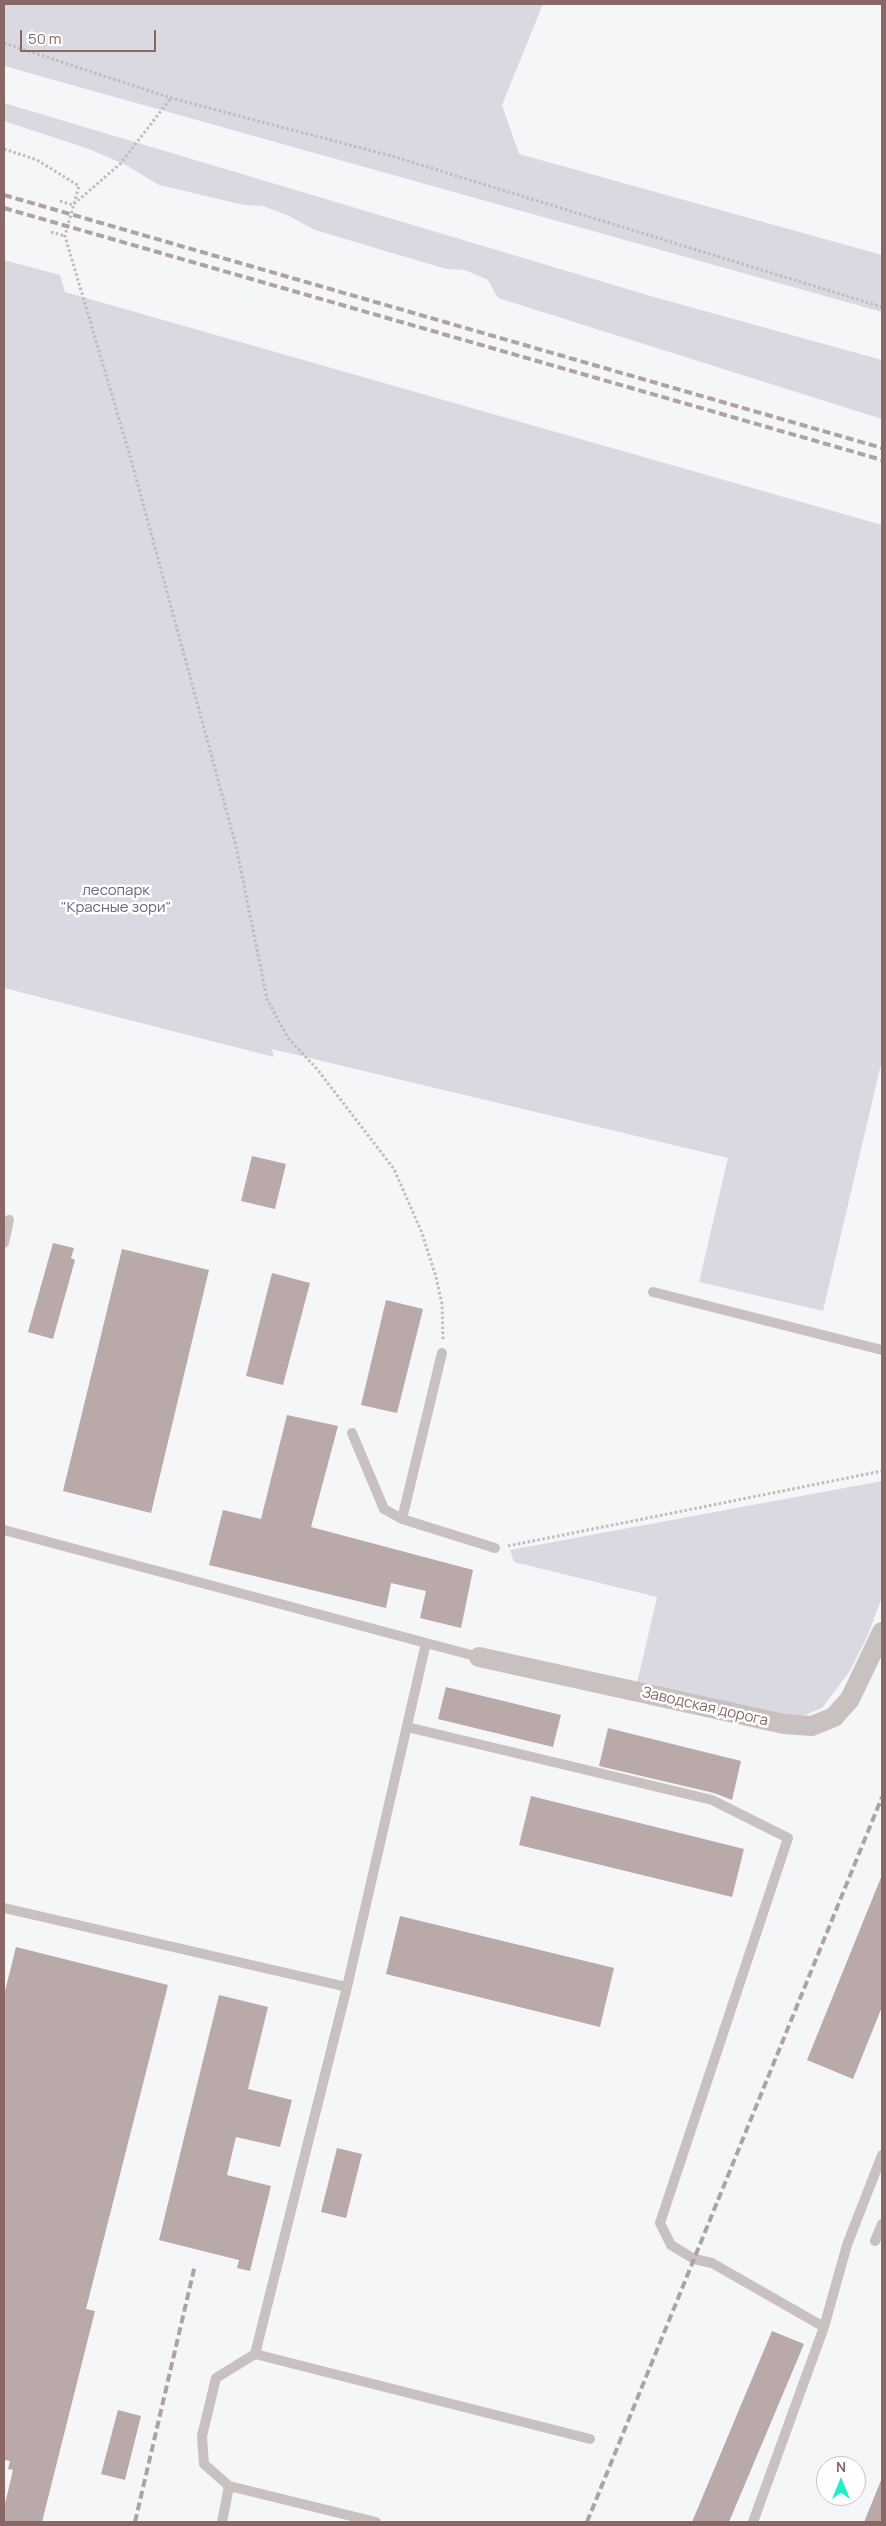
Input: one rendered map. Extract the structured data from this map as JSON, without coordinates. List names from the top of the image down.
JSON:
{
  "streets": {
    "street": ["Заводская дорога"]
  },
  "parks": ["лесопарк \"Красные зори\""],
  "scale_bar": "50 m",
  "north": "top"
}
